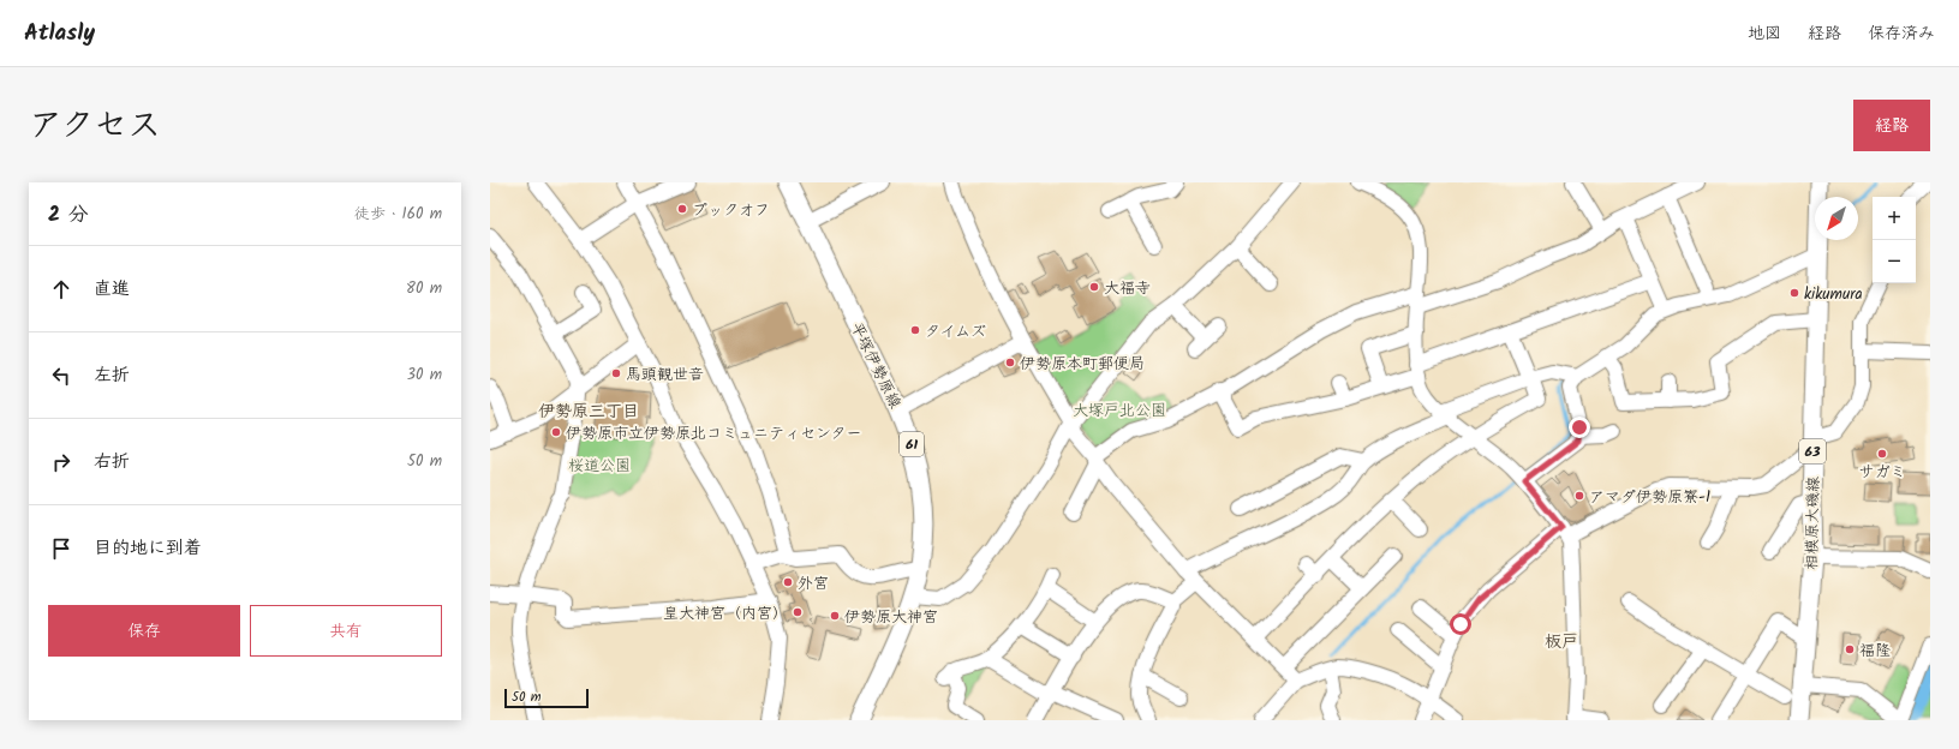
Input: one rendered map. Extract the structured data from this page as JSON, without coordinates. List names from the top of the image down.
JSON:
{
  "streets": {
    "main road": [
      "平塚伊勢原線",
      "61",
      "63",
      "相模原大磯線"
    ]
  },
  "districts": ["伊勢原三丁目", "板戸"],
  "parks": ["大塚戸北公園", "桜道公園"],
  "places": [
    "ブックオフ",
    "大福寺",
    "kikumura",
    "タイムズ",
    "伊勢原本町郵便局",
    "馬頭観世音",
    "伊勢原市立伊勢原北コミュニティセンター",
    "サガミ",
    "アマダ伊勢原寮-1",
    "外宮",
    "皇大神宮（内宮）",
    "伊勢原大神宮",
    "福隆"
  ],
  "scale_bar": "50 m",
  "north": "bottom left",
  "page": {
    "header": "Atlasly",
    "nav": ["地図", "経路", "保存済み"],
    "title": "アクセス",
    "buttons": [
      "経路",
      ["保存", "共有"]
    ],
    "heading": ["2 分", "徒歩 · 160 m"],
    "map_buttons": ["+", "−"],
    "list": [
      ["直進", "80 m"],
      ["左折", "30 m"],
      ["右折", "50 m"],
      "目的地に到着"
    ],
    "scale": "50 m"
  }
}
